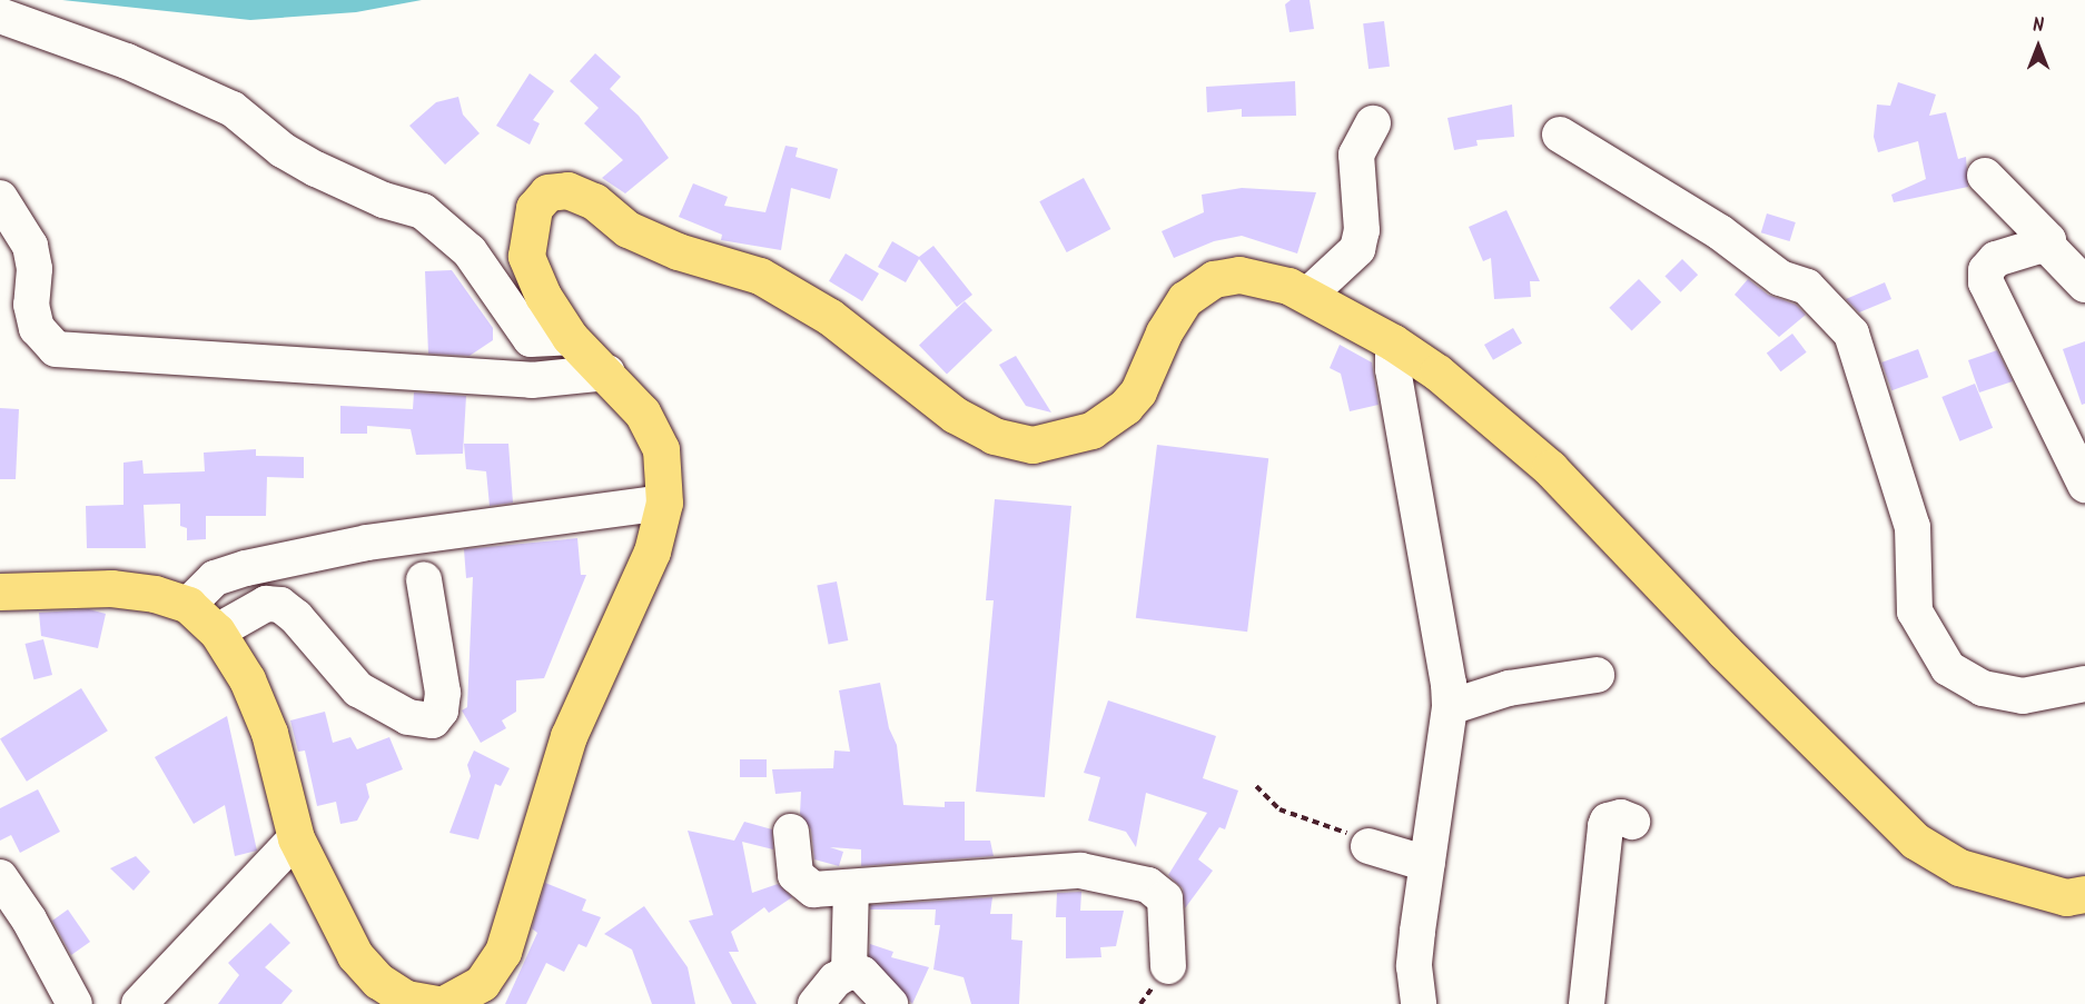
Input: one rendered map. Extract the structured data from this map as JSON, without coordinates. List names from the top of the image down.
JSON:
{
  "north": "top"
}
